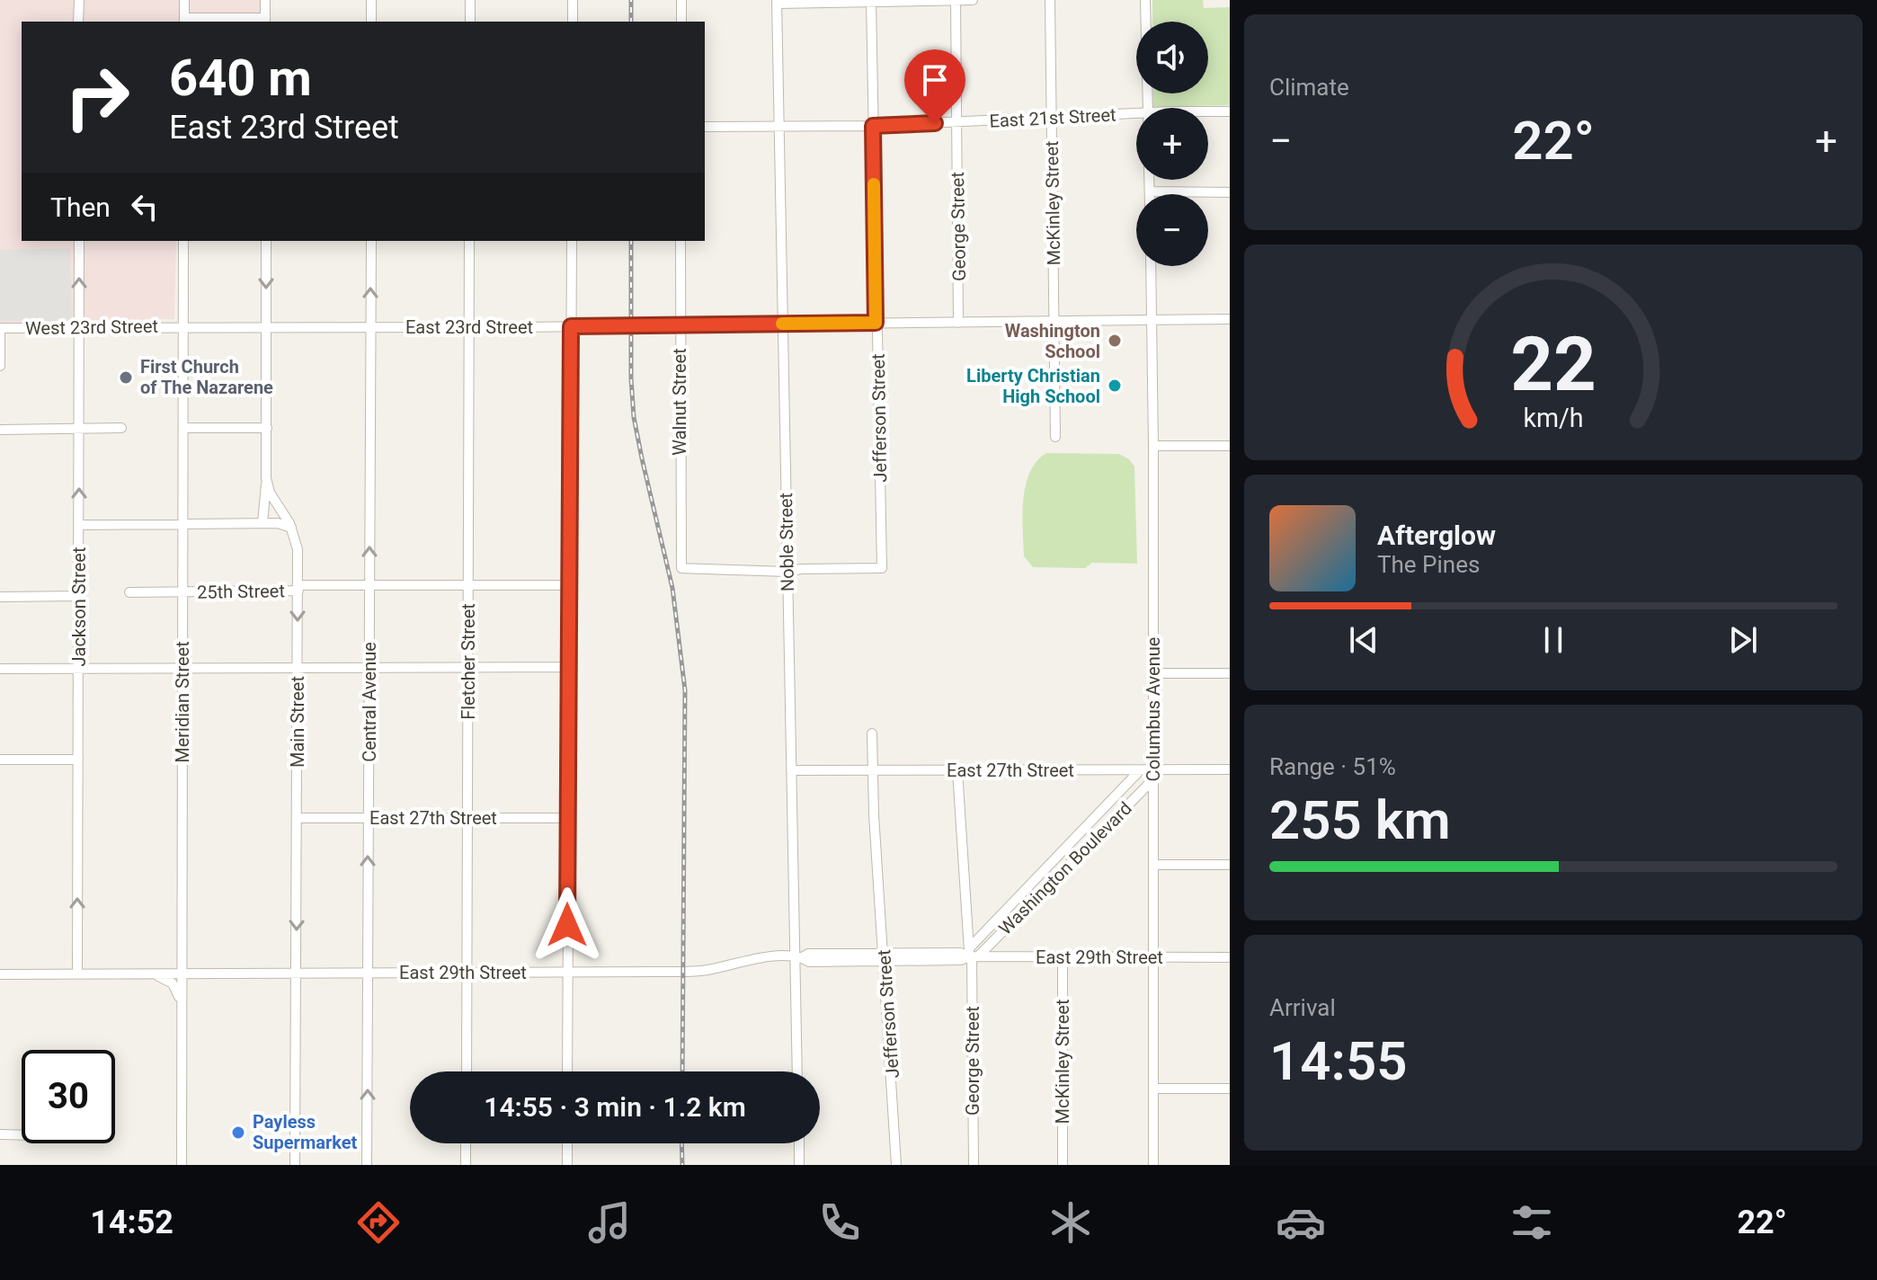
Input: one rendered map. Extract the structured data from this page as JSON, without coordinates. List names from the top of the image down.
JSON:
{
  "streets": {
    "street": [
      "East 21st Street",
      "McKinley Street",
      "George Street",
      "West 23rd Street",
      "East 23rd Street",
      "Walnut Street",
      "Jefferson Street",
      "Noble Street",
      "25th Street",
      "Jackson Street",
      "Fletcher Street",
      "Meridian Street",
      "Central Avenue",
      "Columbus Avenue",
      "Main Street",
      "East 27th Street",
      "Washington Boulevard",
      "East 29th Street"
    ]
  },
  "crossings": [
    ["East 21st Street", "McKinley Street"],
    ["East 21st Street", "George Street"],
    ["East 21st Street", "Jefferson Street"],
    ["East 21st Street", "Noble Street"],
    ["McKinley Street", "East 23rd Street"],
    ["McKinley Street", "East 29th Street"],
    ["George Street", "East 23rd Street"],
    ["George Street", "East 27th Street"],
    ["George Street", "Washington Boulevard"],
    ["George Street", "East 29th Street"],
    ["West 23rd Street", "East 23rd Street"],
    ["West 23rd Street", "Jackson Street"],
    ["West 23rd Street", "Meridian Street"],
    ["East 23rd Street", "Walnut Street"],
    ["East 23rd Street", "Jefferson Street"],
    ["East 23rd Street", "Noble Street"],
    ["East 23rd Street", "Fletcher Street"],
    ["East 23rd Street", "Meridian Street"],
    ["East 23rd Street", "Central Avenue"],
    ["East 23rd Street", "Columbus Avenue"],
    ["East 23rd Street", "Main Street"],
    ["Walnut Street", "Jefferson Street"],
    ["Walnut Street", "Noble Street"],
    ["Jefferson Street", "Noble Street"],
    ["Jefferson Street", "East 27th Street"],
    ["Jefferson Street", "East 29th Street"],
    ["Noble Street", "East 27th Street"],
    ["Noble Street", "East 29th Street"],
    ["25th Street", "Fletcher Street"],
    ["25th Street", "Meridian Street"],
    ["25th Street", "Central Avenue"],
    ["25th Street", "Main Street"],
    ["Jackson Street", "East 29th Street"],
    ["Fletcher Street", "East 27th Street"],
    ["Fletcher Street", "East 29th Street"],
    ["Meridian Street", "East 29th Street"],
    ["Central Avenue", "East 27th Street"],
    ["Central Avenue", "East 29th Street"],
    ["Columbus Avenue", "East 27th Street"],
    ["Columbus Avenue", "Washington Boulevard"],
    ["Columbus Avenue", "East 29th Street"],
    ["Main Street", "East 27th Street"],
    ["Main Street", "East 29th Street"],
    ["East 27th Street", "Washington Boulevard"],
    ["Washington Boulevard", "East 29th Street"]
  ],
  "one_way": ["Jackson Street", "Central Avenue"],
  "places": [
    "Washington School",
    "First Church of The Nazarene",
    "Liberty Christian High School",
    "Payless Supermarket"
  ],
  "page": {
    "tile": [
      "Climate",
      ["Range · 51%", "255 km"],
      ["Arrival", "14:55"]
    ],
    "map_buttons": ["+", "−"],
    "turn": ["640 m", "East 23rd Street"],
    "heat": ["−", "22°", "+"],
    "then": "Then",
    "song": ["Afterglow", "The Pines"],
    "limit": "30",
    "trip": "14:55 · 3 min · 1.2 km",
    "tabs": ["14:52", "22°"],
    "gauge": ["22", "km/h"]
  }
}
